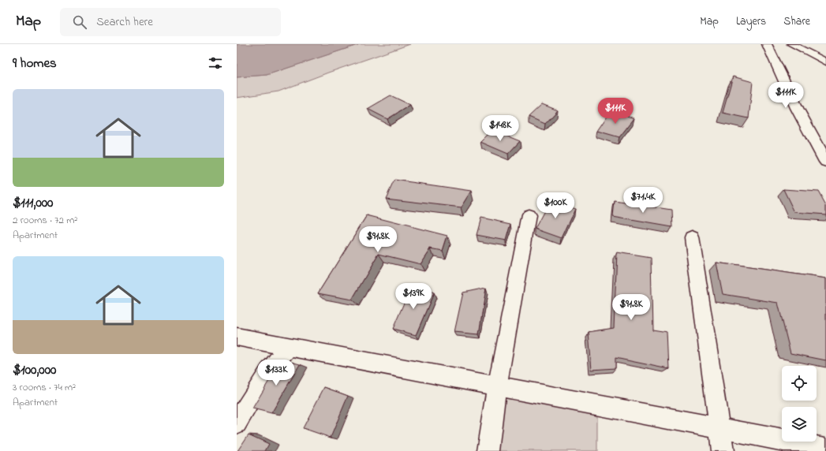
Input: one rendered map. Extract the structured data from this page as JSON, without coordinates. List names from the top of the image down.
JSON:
{
  "page": {
    "header": "Map",
    "search": "Search here",
    "nav": ["Map", "Layers", "Share"],
    "heading": "9 homes",
    "list": [
      {
        "name": "$111,000",
        "note": "2 rooms · 72 m² · Apartment"
      },
      {
        "name": "$100,000",
        "note": "3 rooms · 74 m² · Apartment"
      }
    ],
    "price": [
      "$111K",
      "$111K",
      "$148K",
      "$71.4K",
      "$100K",
      "$91.8K",
      "$139K",
      "$91.8K",
      "$133K"
    ]
  }
}
